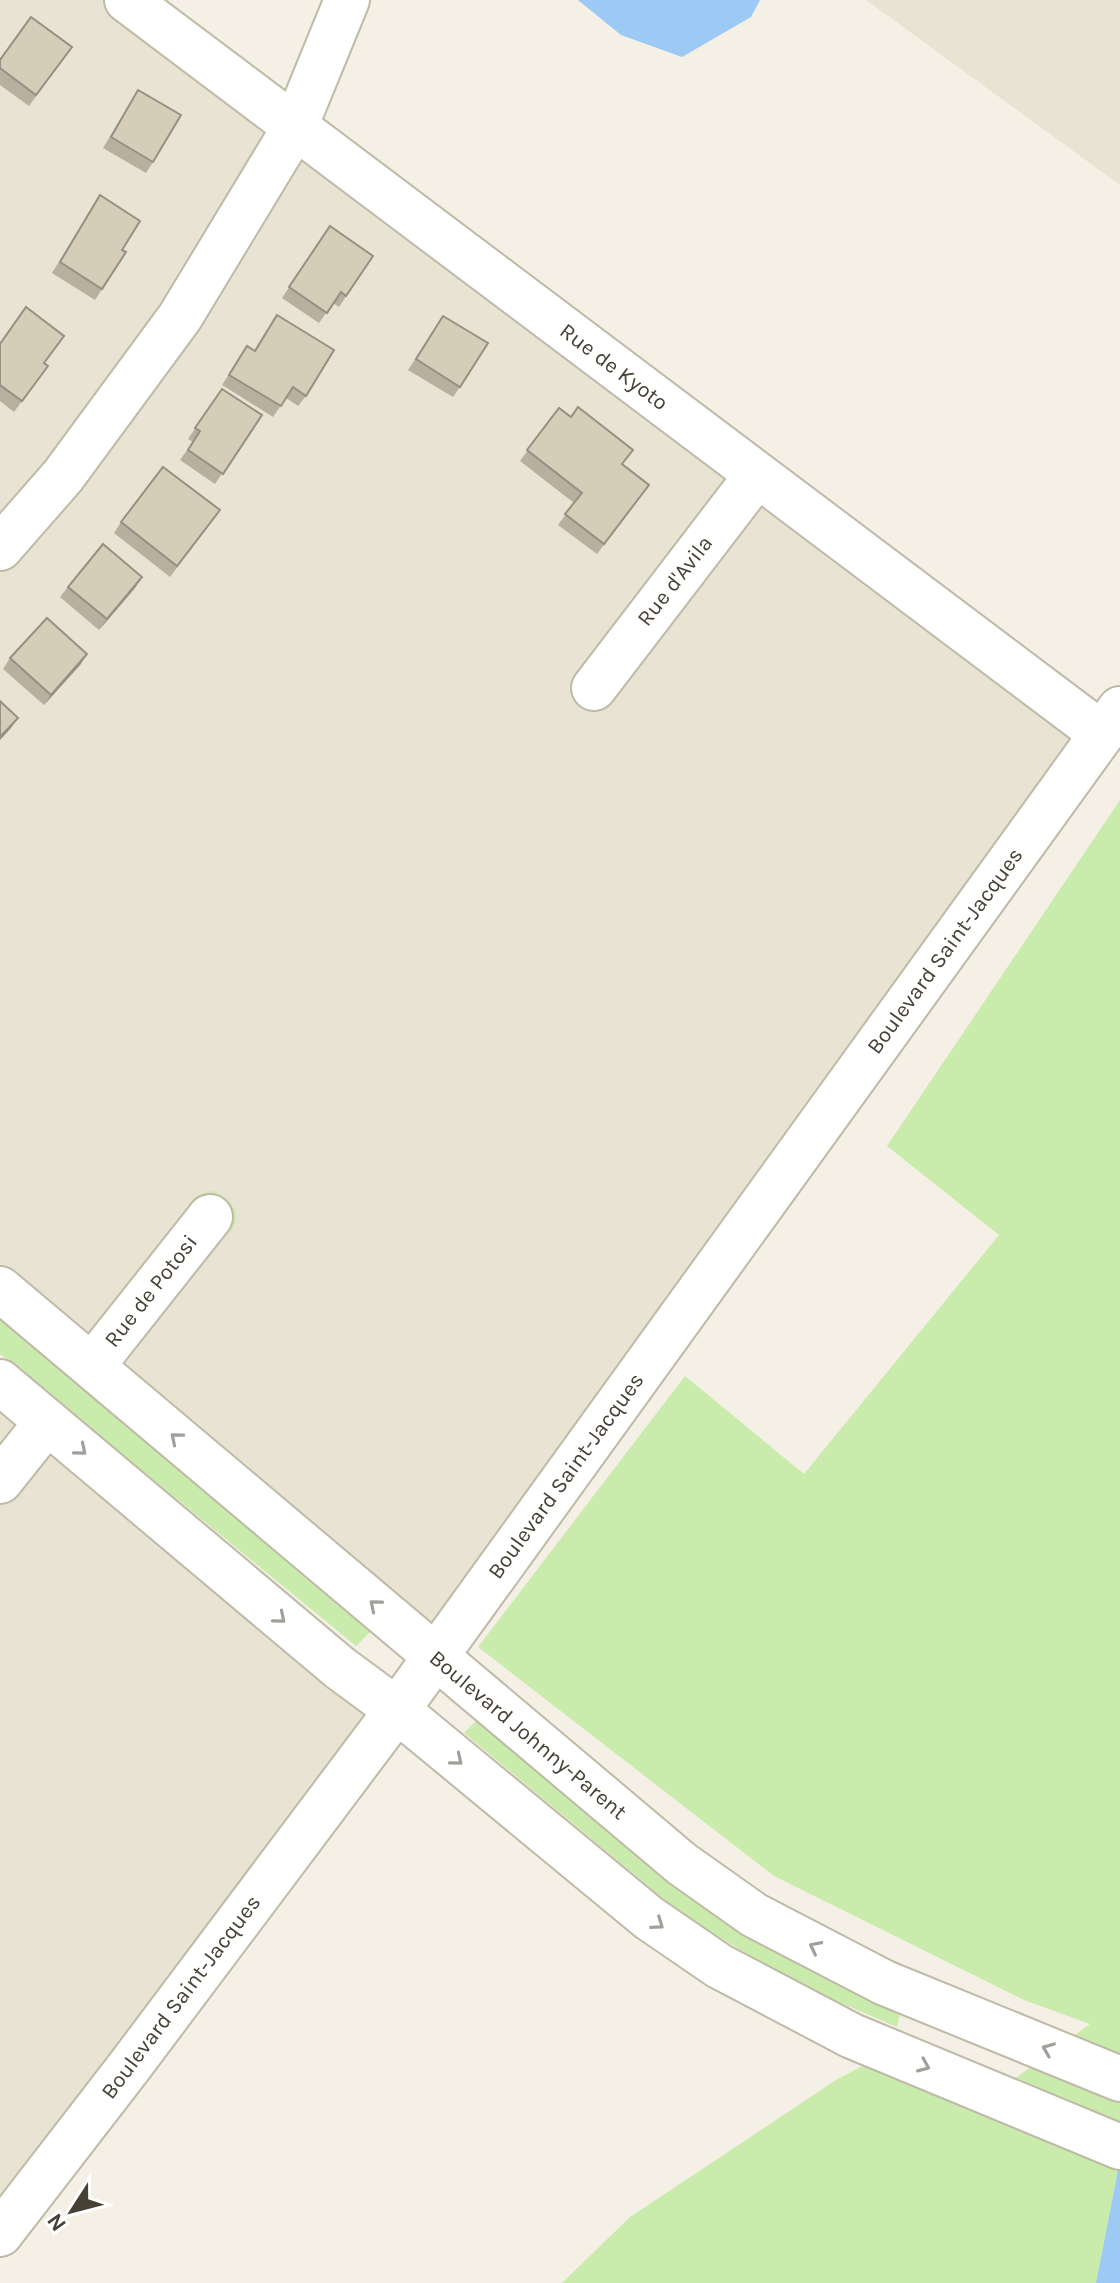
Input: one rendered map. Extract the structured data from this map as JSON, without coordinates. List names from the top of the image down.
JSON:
{
  "streets": {
    "street": [
      "Rue de Kyoto",
      "Rue d'Avila",
      "Boulevard Saint-Jacques",
      "Rue de Potosi",
      "Boulevard Johnny-Parent"
    ]
  },
  "crossings": [
    ["Rue de Kyoto", "Rue d'Avila"],
    ["Rue de Kyoto", "Boulevard Saint-Jacques"],
    ["Boulevard Saint-Jacques", "Boulevard Johnny-Parent"],
    ["Rue de Potosi", "Boulevard Johnny-Parent"]
  ],
  "north": "bottom left"
}
